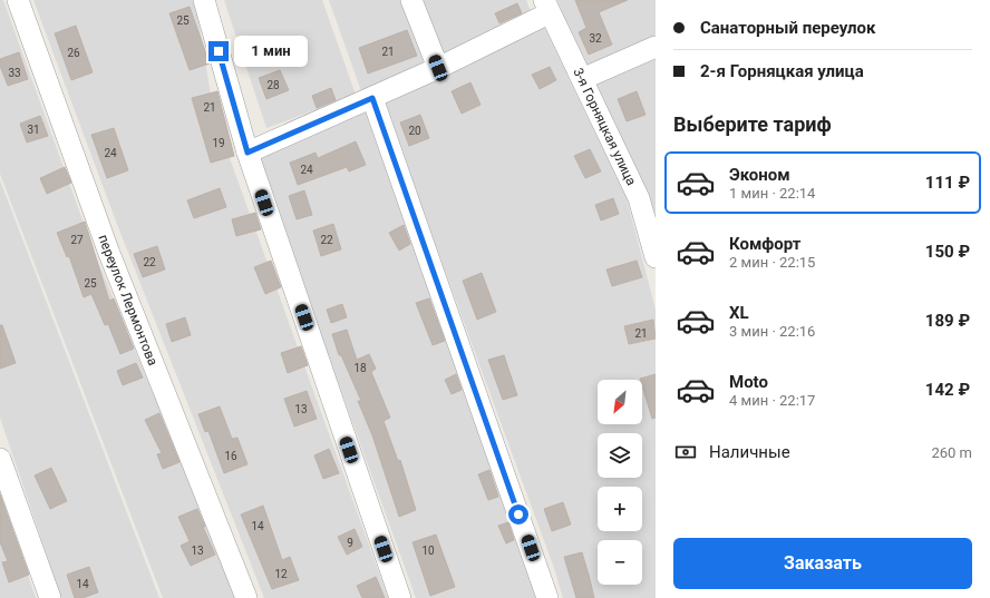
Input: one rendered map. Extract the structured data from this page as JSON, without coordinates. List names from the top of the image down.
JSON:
{
  "streets": {
    "street": ["3-я Горняцкая улица", "переулок Лермонтова"]
  },
  "house_numbers": [
    "25",
    "32",
    "21",
    "26",
    "33",
    "28",
    "21",
    "31",
    "20",
    "19",
    "24",
    "24",
    "27",
    "22",
    "22",
    "25",
    "21",
    "18",
    "13",
    "16",
    "14",
    "9",
    "13",
    "10",
    "12",
    "14"
  ],
  "north": "bottom left",
  "page": {
    "banner": ["Санаторный переулок", "2-я Горняцкая улица"],
    "bubble": "1 мин",
    "heading": "Выберите тариф",
    "list": [
      {
        "name": "Эконом",
        "note": "1 мин · 22:14",
        "value": "111 ₽"
      },
      {
        "name": "Комфорт",
        "note": "2 мин · 22:15",
        "value": "150 ₽"
      },
      {
        "name": "XL",
        "note": "3 мин · 22:16",
        "value": "189 ₽"
      },
      {
        "name": "Moto",
        "note": "4 мин · 22:17",
        "value": "142 ₽"
      }
    ],
    "map_buttons": ["+", "−"],
    "pay": ["Наличные", "260 m"],
    "buttons": "Заказать"
  }
}
